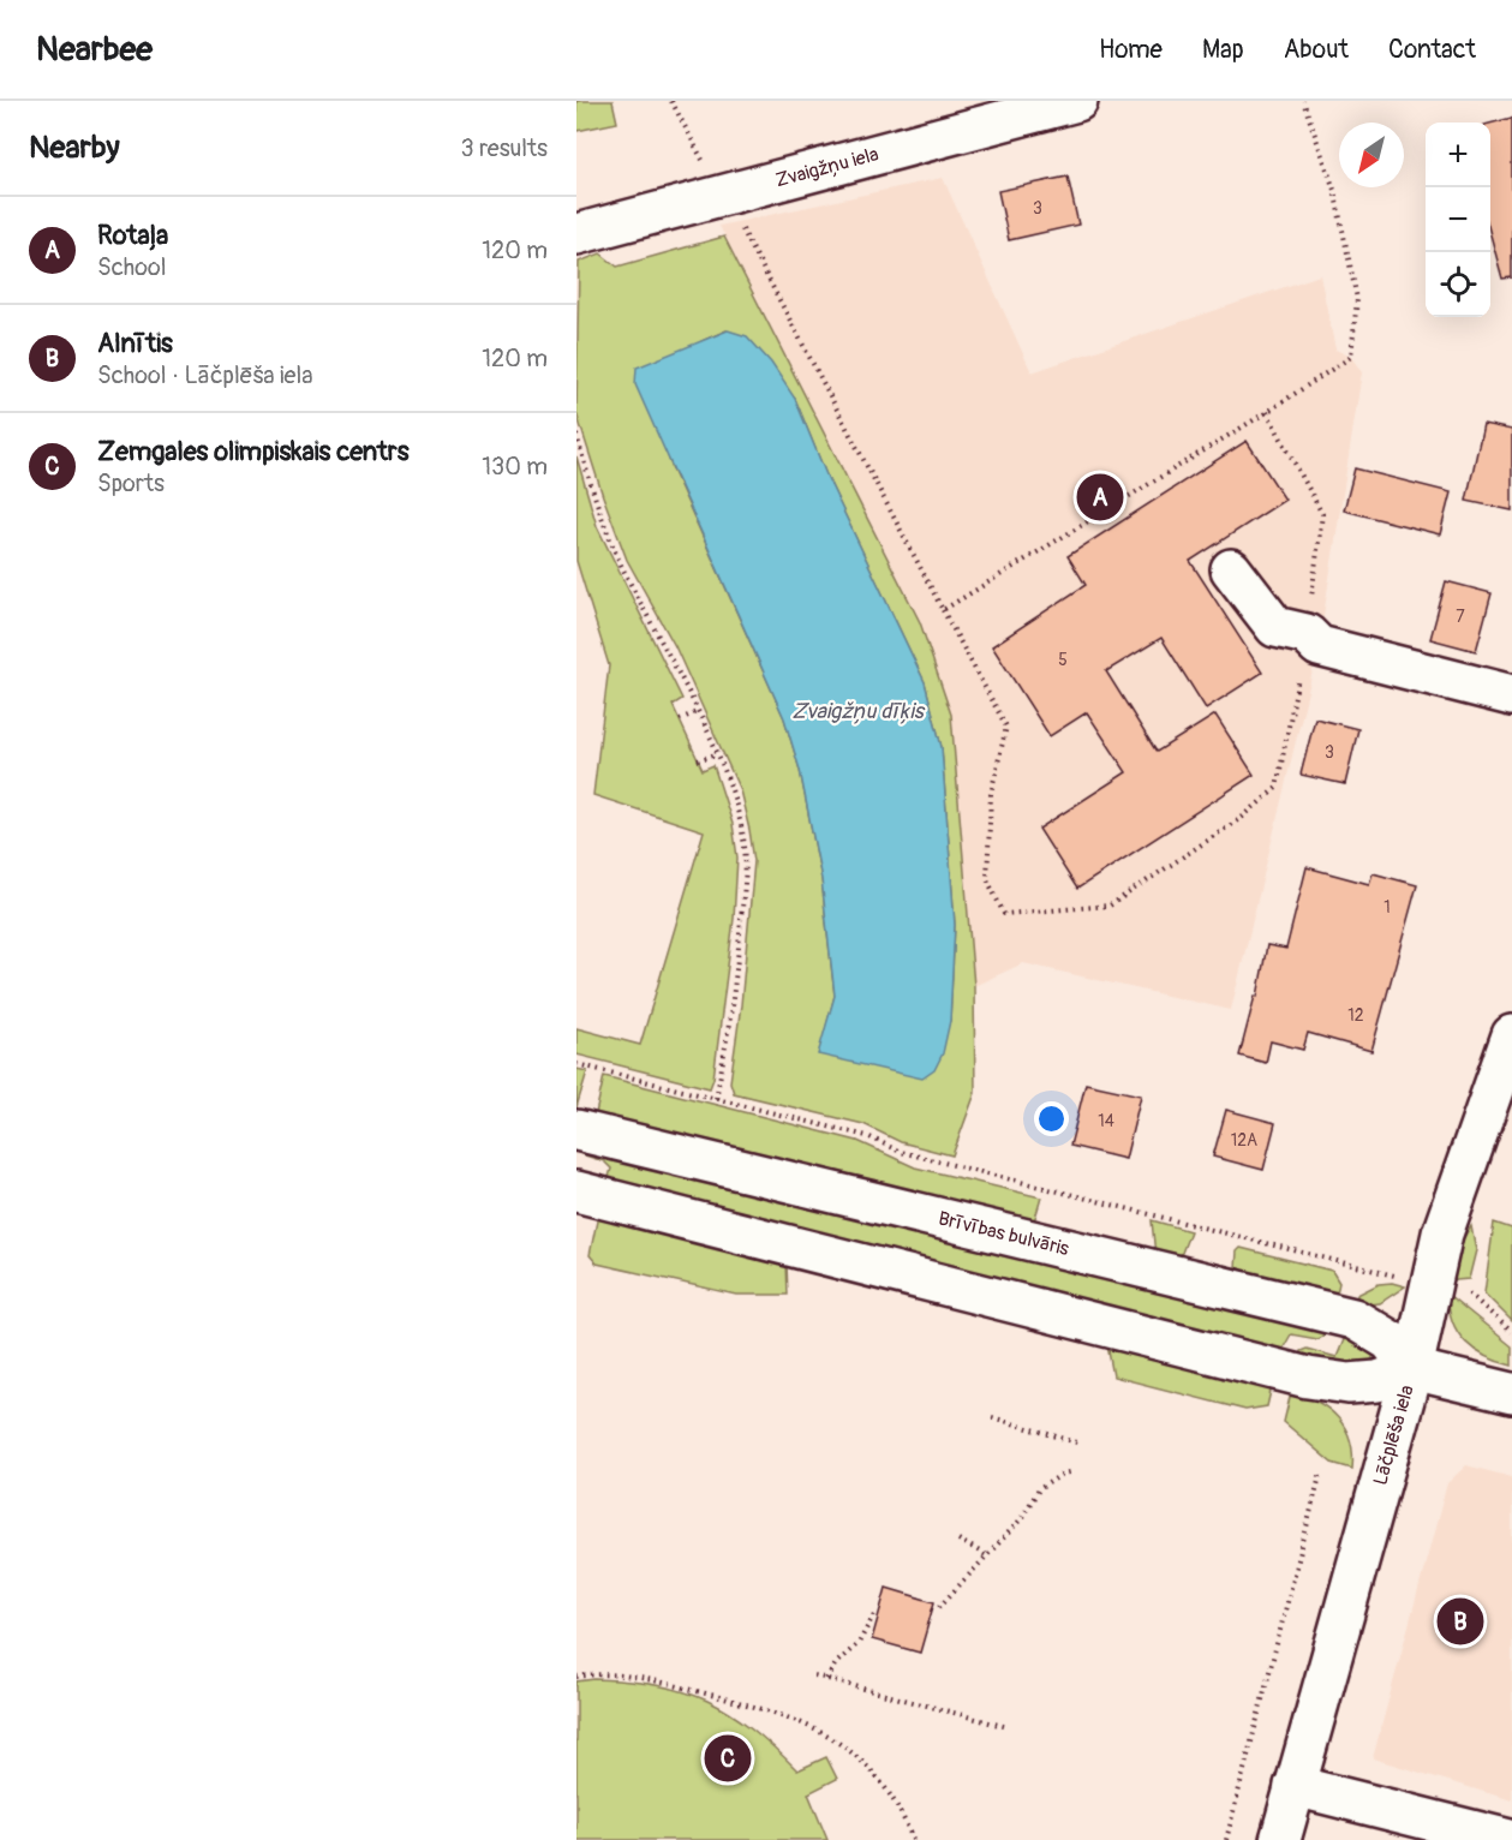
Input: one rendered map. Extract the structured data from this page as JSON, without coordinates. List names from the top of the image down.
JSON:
{
  "streets": {
    "street": ["Zvaigžņu iela", "Brīvības bulvāris", "Lāčplēša iela"]
  },
  "crossings": [
    ["Brīvības bulvāris", "Lāčplēša iela"]
  ],
  "water": ["Zvaigžņu dīķis"],
  "house_numbers": [
    "3",
    "7",
    "5",
    "3",
    "1",
    "12",
    "14",
    "12A"
  ],
  "north": "bottom left",
  "page": {
    "header": "Nearbee",
    "nav": [
      "Home",
      "Map",
      "About",
      "Contact"
    ],
    "heading": ["Nearby", "3 results"],
    "map_buttons": ["+", "−"],
    "list": [
      {
        "mark": "A",
        "name": "Rotaļa",
        "note": "School",
        "value": "120 m"
      },
      {
        "mark": "B",
        "name": "Alnītis",
        "note": "School · Lāčplēša iela",
        "value": "120 m"
      },
      {
        "mark": "C",
        "name": "Zemgales olimpiskais centrs",
        "note": "Sports",
        "value": "130 m"
      }
    ],
    "pins": ["A", "B", "C"]
  }
}
